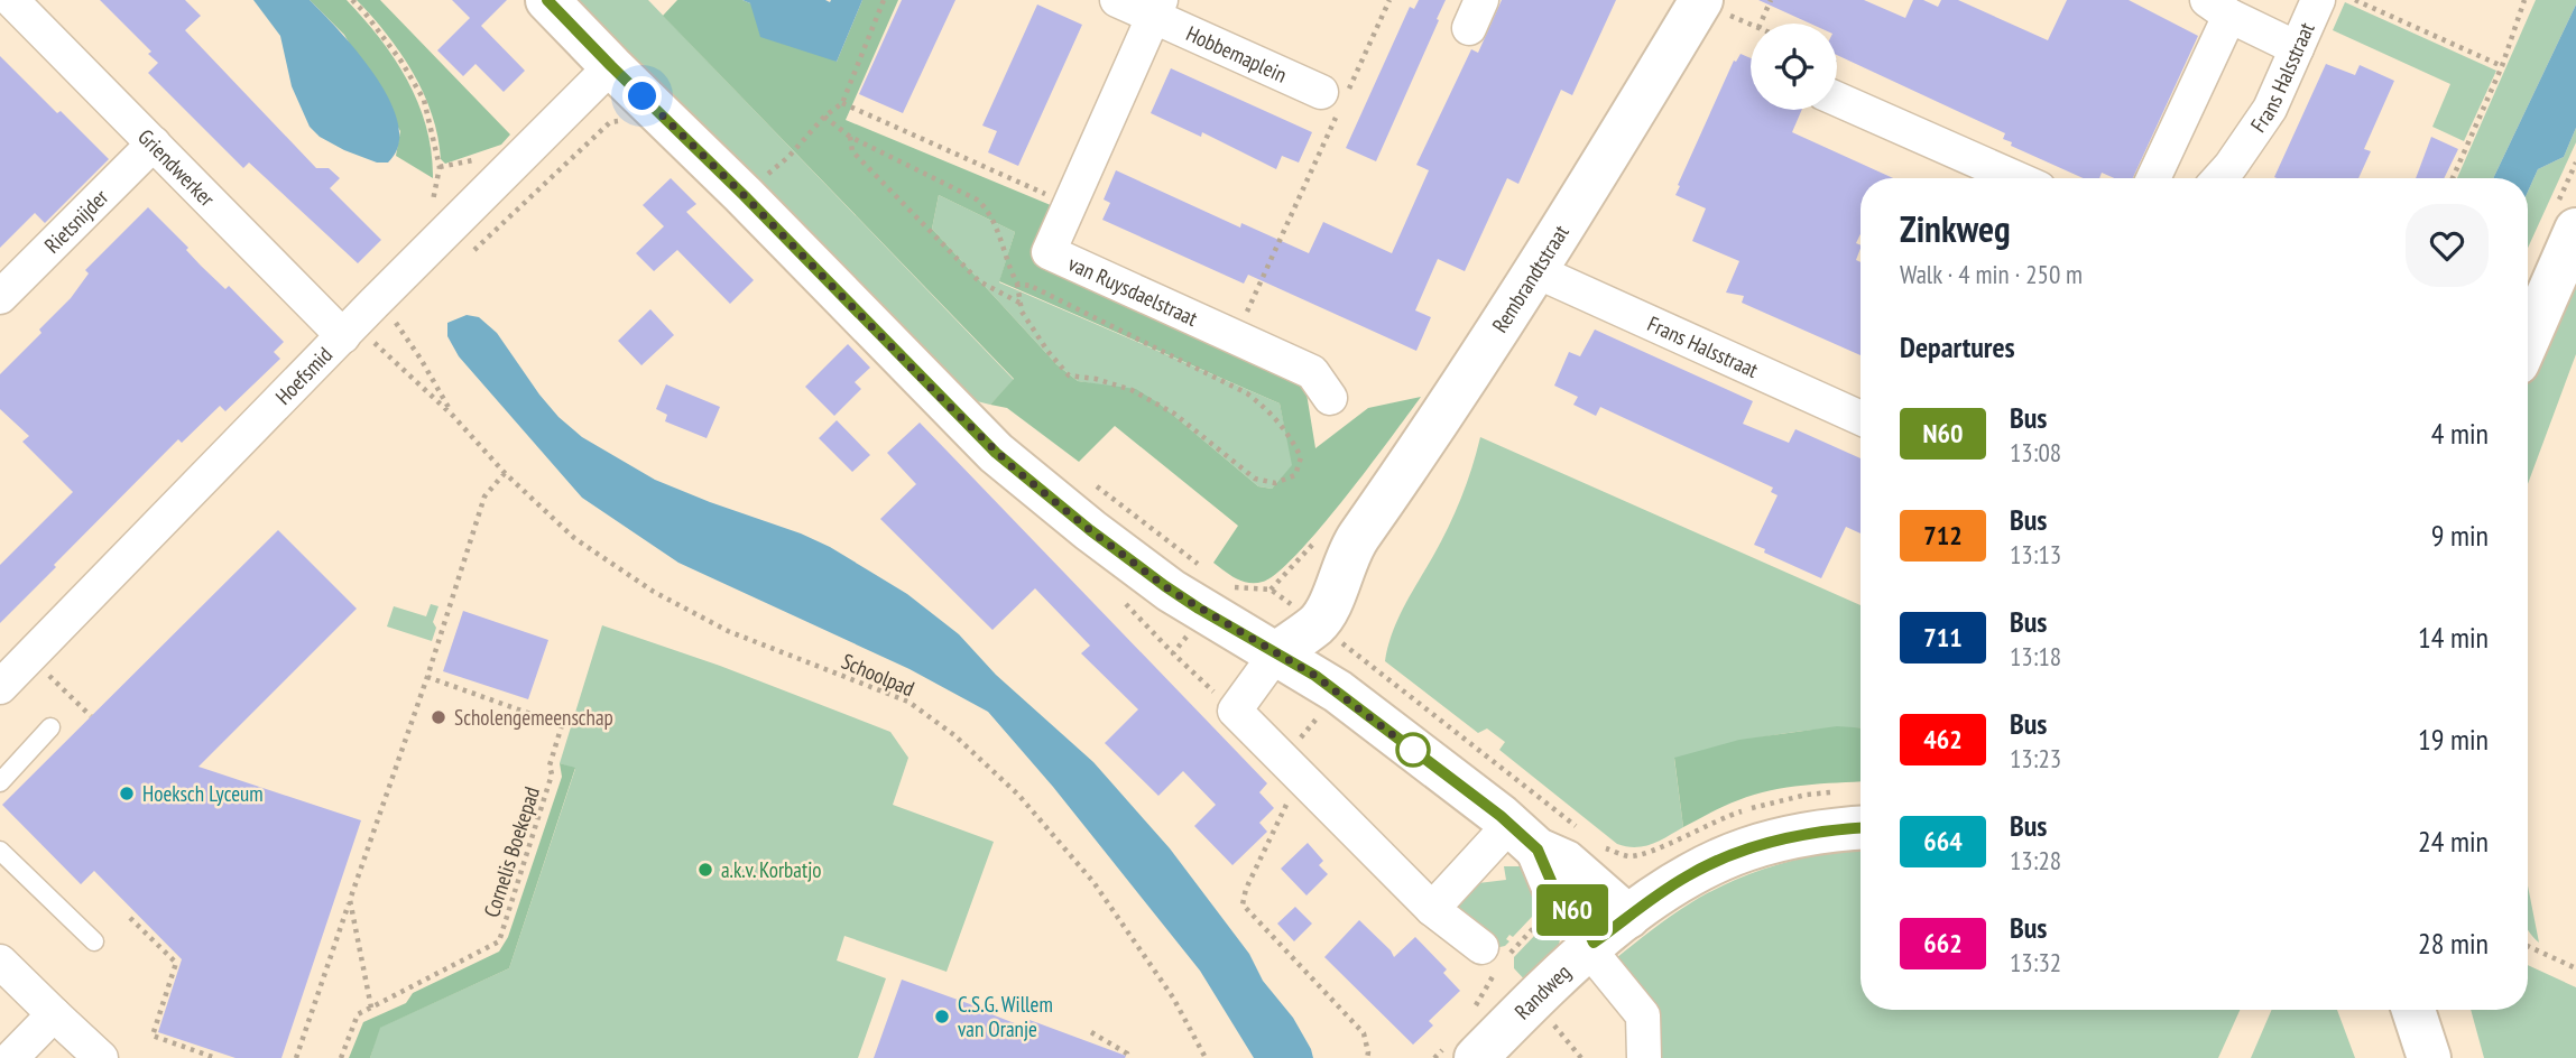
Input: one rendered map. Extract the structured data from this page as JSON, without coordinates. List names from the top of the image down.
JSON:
{
  "streets": {
    "street": [
      "Hobbemaplein",
      "Frans Halsstraat",
      "Griendwerker",
      "Rietsnijder",
      "Rembrandtstraat",
      "van Ruysdaelstraat",
      "Hoefsmid",
      "Randweg"
    ],
    "path": ["Schoolpad", "Cornelis Boekepad"]
  },
  "crossings": [
    ["Hobbemaplein", "van Ruysdaelstraat"],
    ["Frans Halsstraat", "Rembrandtstraat"],
    ["Griendwerker", "Rietsnijder"],
    ["Griendwerker", "Hoefsmid"]
  ],
  "places": [
    "Scholengemeenschap",
    "Hoeksch Lyceum",
    "a.k.v. Korbatjo",
    "C.S.G. Willem van Oranje"
  ],
  "lines": ["bus line N60"],
  "page": {
    "on_map": "N60",
    "heading": [
      ["Zinkweg", "Walk · 4 min · 250 m"],
      "Departures"
    ],
    "list": [
      {
        "mark": "N60",
        "name": "Bus",
        "note": "13:08",
        "value": "4 min"
      },
      {
        "mark": "712",
        "name": "Bus",
        "note": "13:13",
        "value": "9 min"
      },
      {
        "mark": "711",
        "name": "Bus",
        "note": "13:18",
        "value": "14 min"
      },
      {
        "mark": "462",
        "name": "Bus",
        "note": "13:23",
        "value": "19 min"
      },
      {
        "mark": "664",
        "name": "Bus",
        "note": "13:28",
        "value": "24 min"
      },
      {
        "mark": "662",
        "name": "Bus",
        "note": "13:32",
        "value": "28 min"
      }
    ]
  }
}
